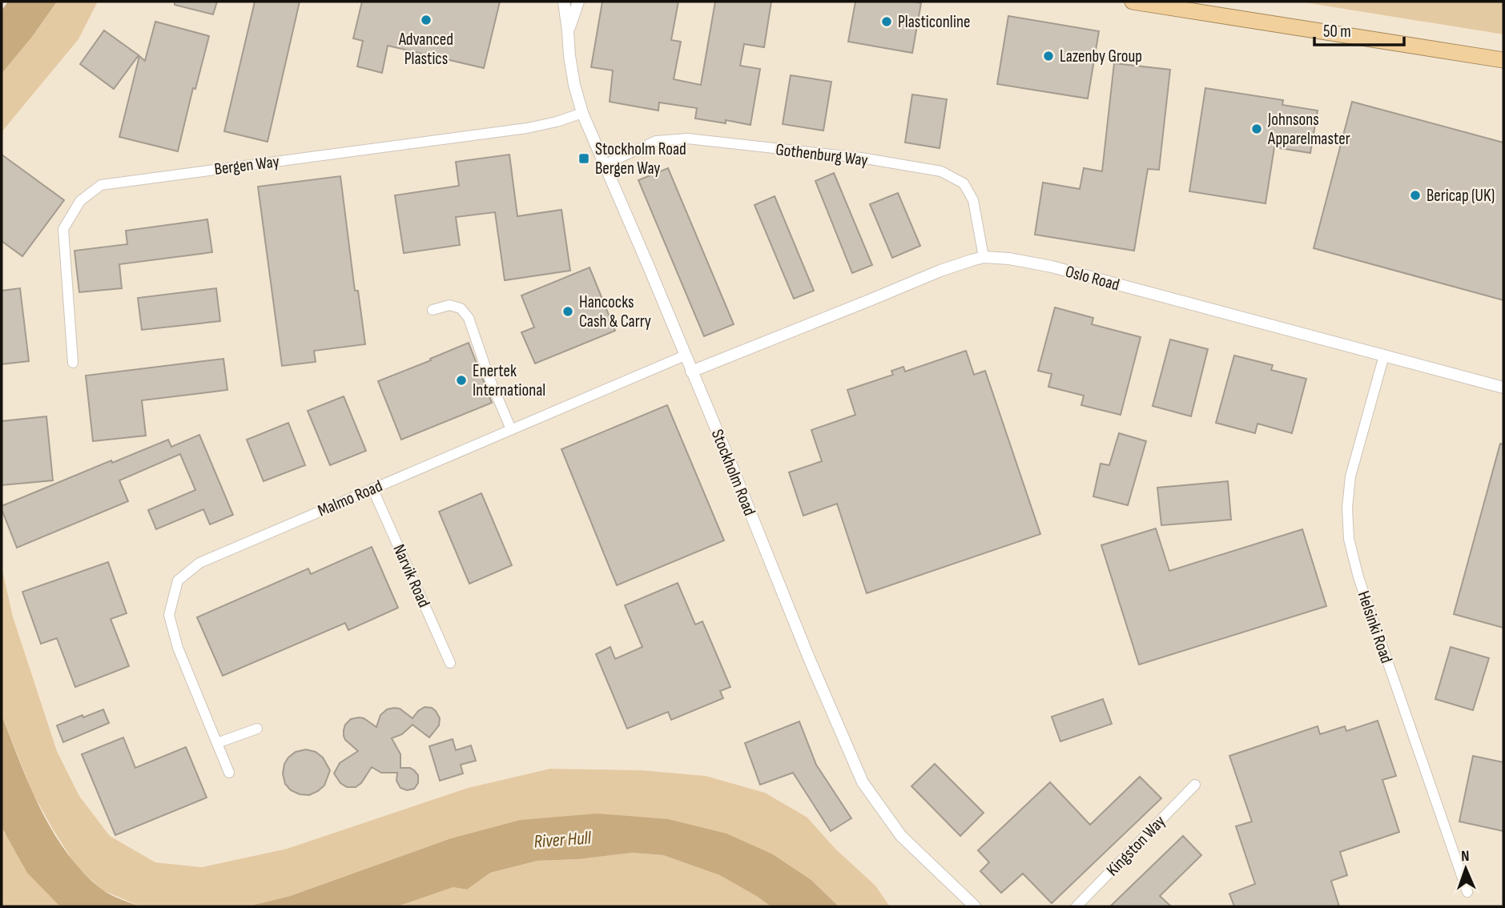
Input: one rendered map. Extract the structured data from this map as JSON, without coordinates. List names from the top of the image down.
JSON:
{
  "streets": {
    "street": [
      "Gothenburg Way",
      "Bergen Way",
      "Oslo Road",
      "Stockholm Road",
      "Malmo Road",
      "Narvik Road",
      "Helsinki Road",
      "Kingston Way"
    ]
  },
  "crossings": [
    ["Gothenburg Way", "Oslo Road"],
    ["Gothenburg Way", "Stockholm Road"],
    ["Bergen Way", "Stockholm Road"],
    ["Oslo Road", "Stockholm Road"],
    ["Oslo Road", "Helsinki Road"],
    ["Stockholm Road", "Malmo Road"],
    ["Malmo Road", "Narvik Road"]
  ],
  "water": ["River Hull"],
  "places": {
    "other": [
      "Advanced Plastics",
      "Plasticonline",
      "Lazenby Group",
      "Johnsons Apparelmaster",
      "Bericap (UK)",
      "Hancocks Cash & Carry",
      "Enertek International"
    ],
    "transit": ["Stockholm Road Bergen Way"]
  },
  "scale_bar": "50 m",
  "north": "top"
}
